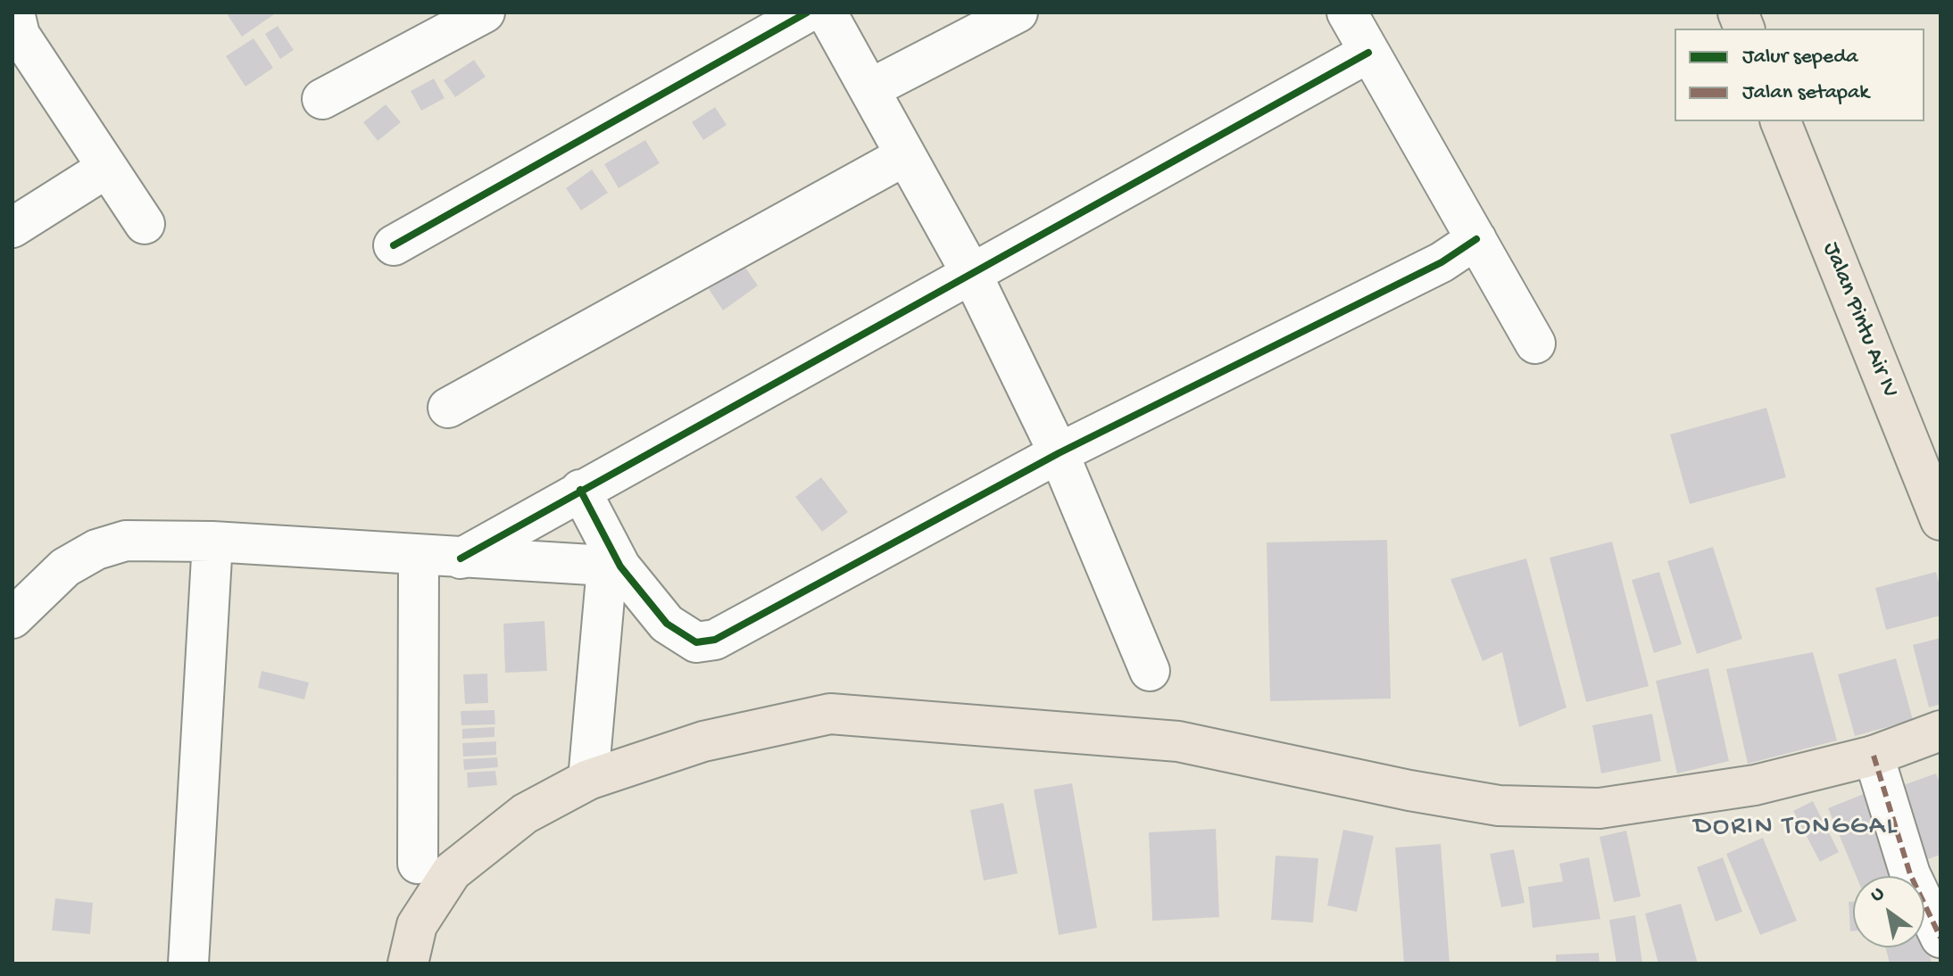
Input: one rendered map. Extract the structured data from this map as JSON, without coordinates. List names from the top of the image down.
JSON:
{
  "streets": {
    "main road": ["Jalan Pintu Air IV"]
  },
  "districts": ["DORIN TONGGAL"],
  "legend": ["Jalur sepeda", "Jalan setapak"],
  "north": "top left"
}
